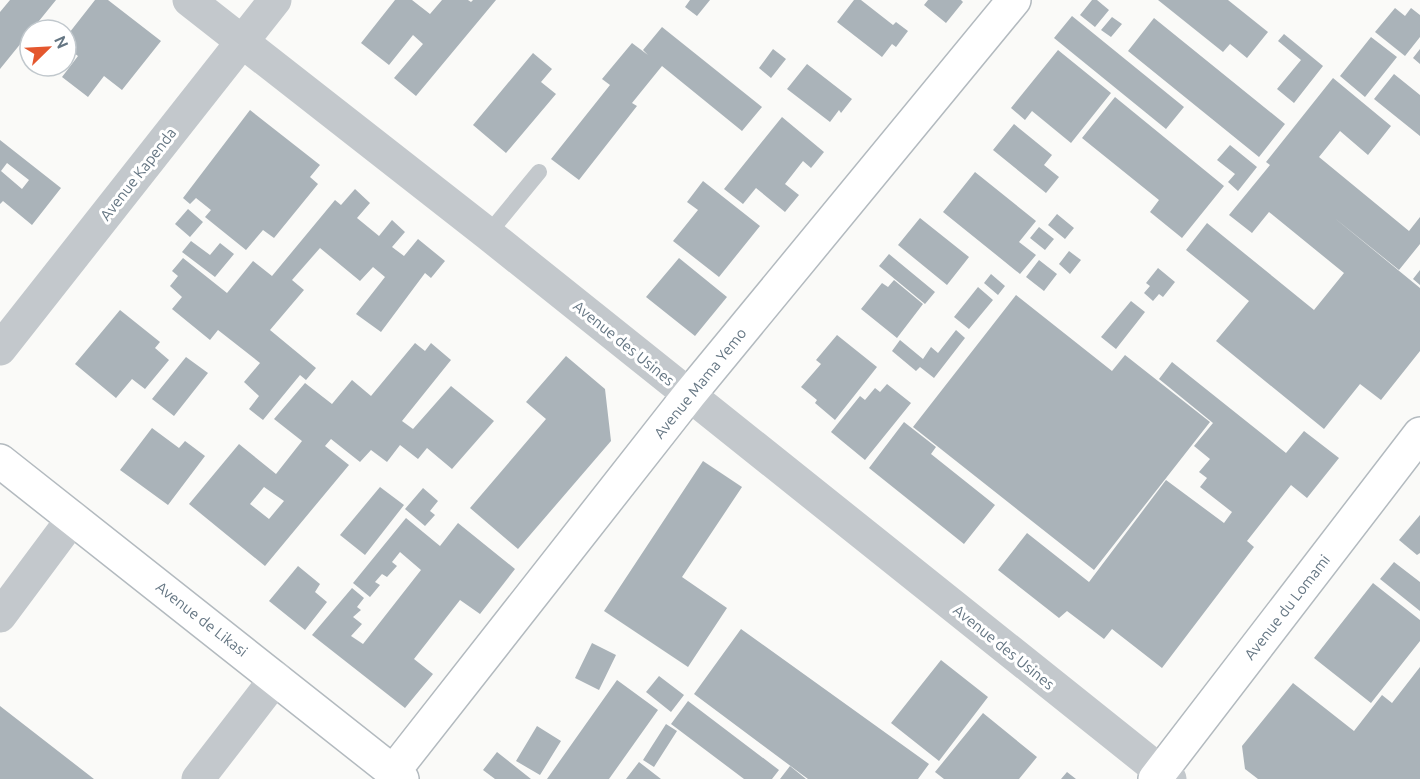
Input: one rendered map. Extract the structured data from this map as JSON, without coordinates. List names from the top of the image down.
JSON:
{
  "streets": {
    "main road": ["Avenue Mama Yemo", "Avenue du Lomami", "Avenue de Likasi"],
    "street": ["Avenue Kapenda", "Avenue des Usines"]
  },
  "crossings": [
    ["Avenue Kapenda", "Avenue des Usines"],
    ["Avenue des Usines", "Avenue Mama Yemo"],
    ["Avenue des Usines", "Avenue du Lomami"],
    ["Avenue Mama Yemo", "Avenue de Likasi"]
  ],
  "north": "top right"
}
